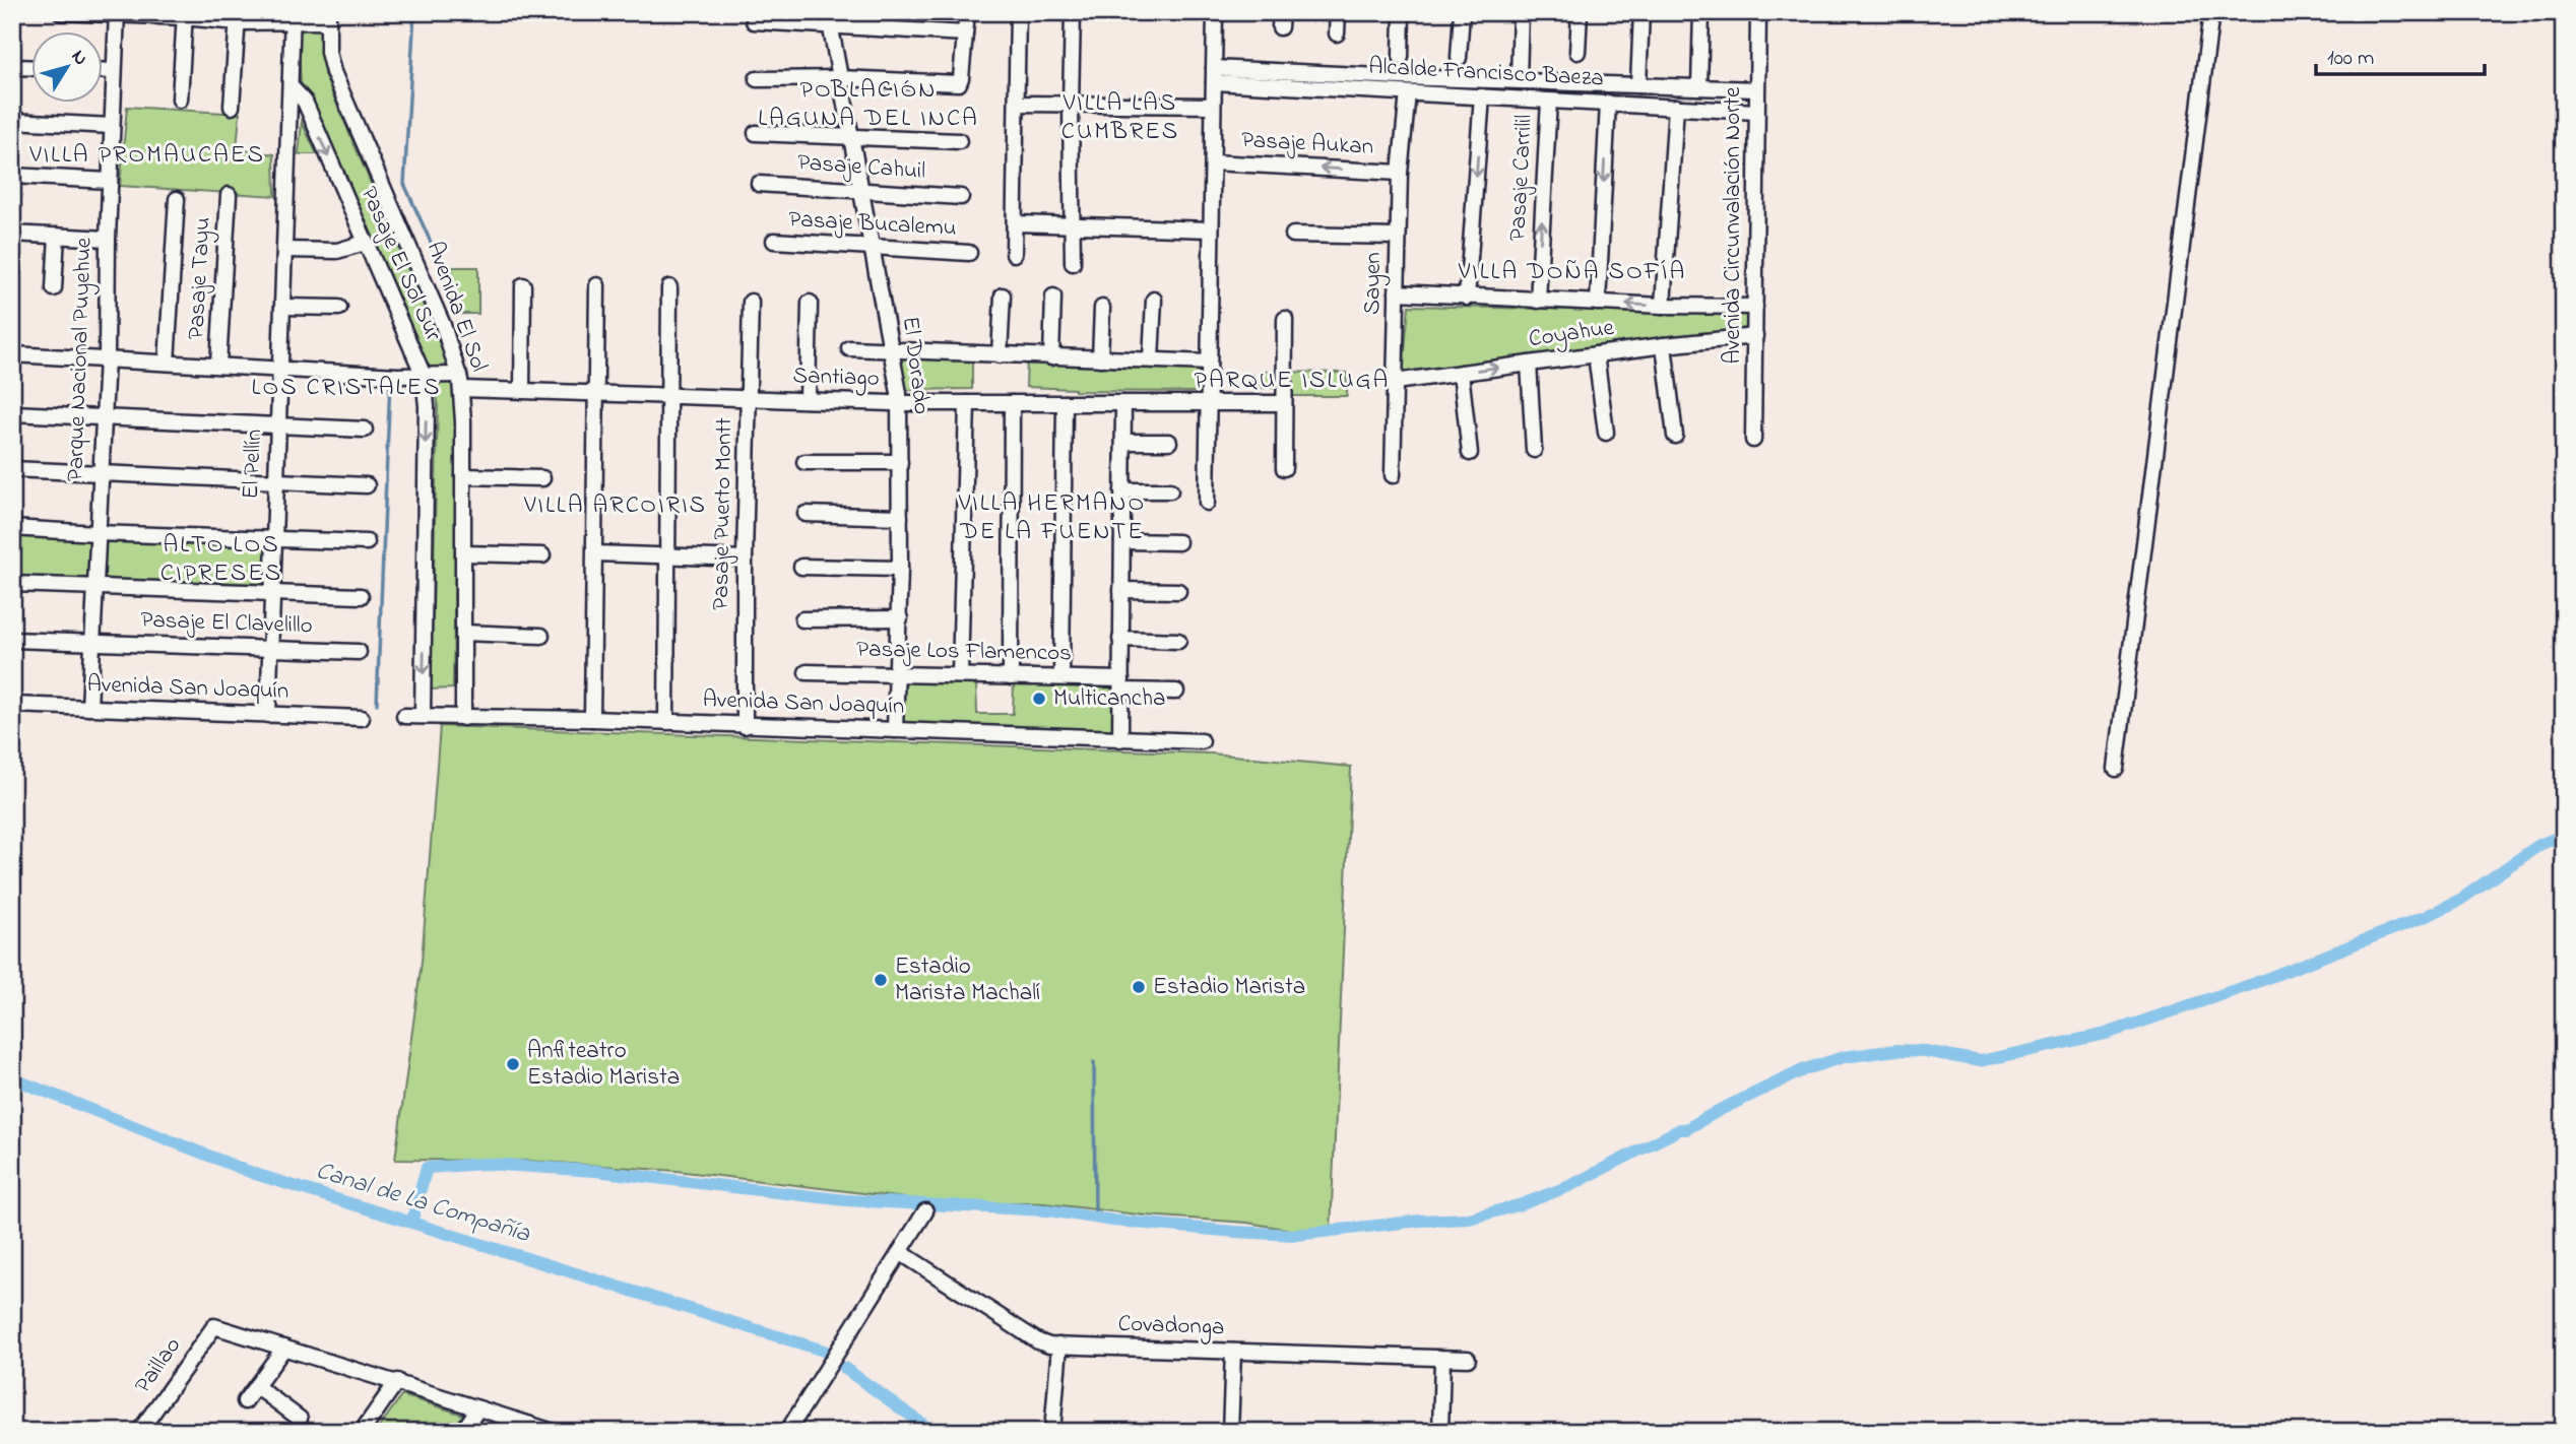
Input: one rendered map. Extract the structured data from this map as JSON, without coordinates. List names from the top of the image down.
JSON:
{
  "streets": {
    "street": [
      "Alcalde Francisco Baeza",
      "Pasaje Aukan",
      "Pasaje Cahuil",
      "Pasaje Carrilil",
      "Pasaje Bucalemu",
      "Avenida Circunvalación Norte",
      "Pasaje El Sol Sur",
      "Pasaje Tayu",
      "Sayen",
      "Avenida El Sol",
      "Coyahue",
      "Parque Nacional Puyehue",
      "El Dorado",
      "Santiago",
      "El Pellín",
      "Pasaje Puerto Montt",
      "Pasaje El Clavelillo",
      "Pasaje Los Flamencos",
      "Avenida San Joaquín",
      "Covadonga",
      "Paillao"
    ]
  },
  "crossings": [
    ["Alcalde Francisco Baeza", "Pasaje Carrilil"],
    ["Alcalde Francisco Baeza", "Avenida Circunvalación Norte"],
    ["Alcalde Francisco Baeza", "Sayen"],
    ["Pasaje Aukan", "Sayen"],
    ["Pasaje Cahuil", "El Dorado"],
    ["Pasaje Bucalemu", "El Dorado"],
    ["Avenida Circunvalación Norte", "Coyahue"],
    ["Pasaje El Sol Sur", "Santiago"],
    ["Pasaje El Sol Sur", "El Pellín"],
    ["Pasaje El Sol Sur", "Avenida San Joaquín"],
    ["Pasaje Tayu", "Santiago"],
    ["Sayen", "Coyahue"],
    ["Avenida El Sol", "Santiago"],
    ["Avenida El Sol", "Avenida San Joaquín"],
    ["Parque Nacional Puyehue", "Santiago"],
    ["Parque Nacional Puyehue", "Pasaje El Clavelillo"],
    ["Parque Nacional Puyehue", "Avenida San Joaquín"],
    ["El Dorado", "Santiago"],
    ["El Dorado", "Pasaje Los Flamencos"],
    ["El Dorado", "Avenida San Joaquín"],
    ["Santiago", "El Pellín"],
    ["Santiago", "Pasaje Puerto Montt"],
    ["El Pellín", "Pasaje El Clavelillo"],
    ["El Pellín", "Avenida San Joaquín"],
    ["Pasaje Puerto Montt", "Avenida San Joaquín"]
  ],
  "one_way": ["Pasaje El Sol Sur"],
  "districts": [
    "POBLACIÓN LAGUNA DEL INCA",
    "VILLA LAS CUMBRES",
    "VILLA PROMAUCAES",
    "VILLA DOÑA SOFÍA",
    "PARQUE ISLUGA",
    "LOS CRISTALES",
    "VILLA HERMANO DE LA FUENTE",
    "VILLA ARCOIRIS",
    "ALTO LOS CIPRESES"
  ],
  "water": ["Canal de La Compañía"],
  "places": [
    "Multicancha",
    "Estadio Marista Machalí",
    "Estadio Marista",
    "Anfiteatro Estadio Marista"
  ],
  "scale_bar": "100 m",
  "north": "top right"
}
